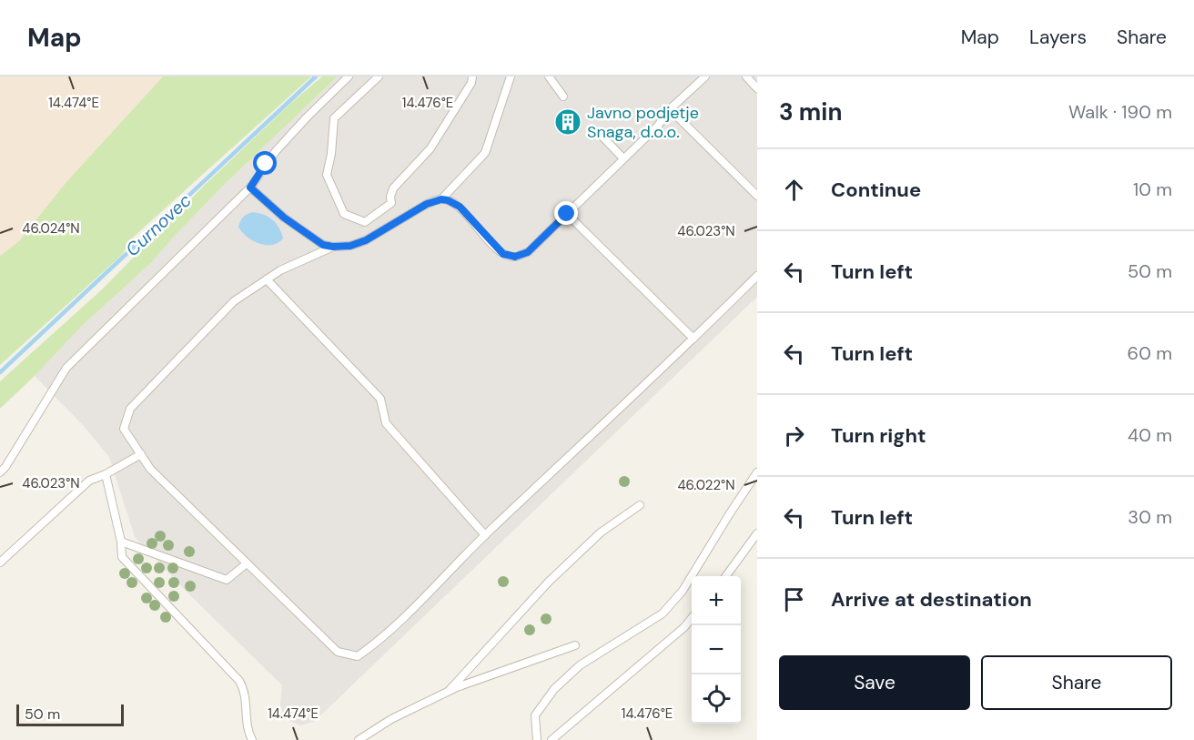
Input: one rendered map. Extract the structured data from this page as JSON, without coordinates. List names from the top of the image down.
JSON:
{
  "water": ["Curnovec"],
  "places": {
    "building": ["Javno podjetje Snaga, d.o.o."]
  },
  "scale_bar": "50 m",
  "page": {
    "header": "Map",
    "nav": ["Map", "Layers", "Share"],
    "heading": ["3 min", "Walk · 190 m"],
    "list": [
      ["Continue", "10 m"],
      ["Turn left", "50 m"],
      ["Turn left", "60 m"],
      ["Turn right", "40 m"],
      ["Turn left", "30 m"],
      "Arrive at destination"
    ],
    "map_buttons": ["+", "−"],
    "buttons": ["Save", "Share"],
    "scale": "50 m"
  },
  "coordinates": [
    "14.474°E",
    "14.476°E",
    "46.024°N",
    "46.023°N",
    "46.022°N"
  ]
}
